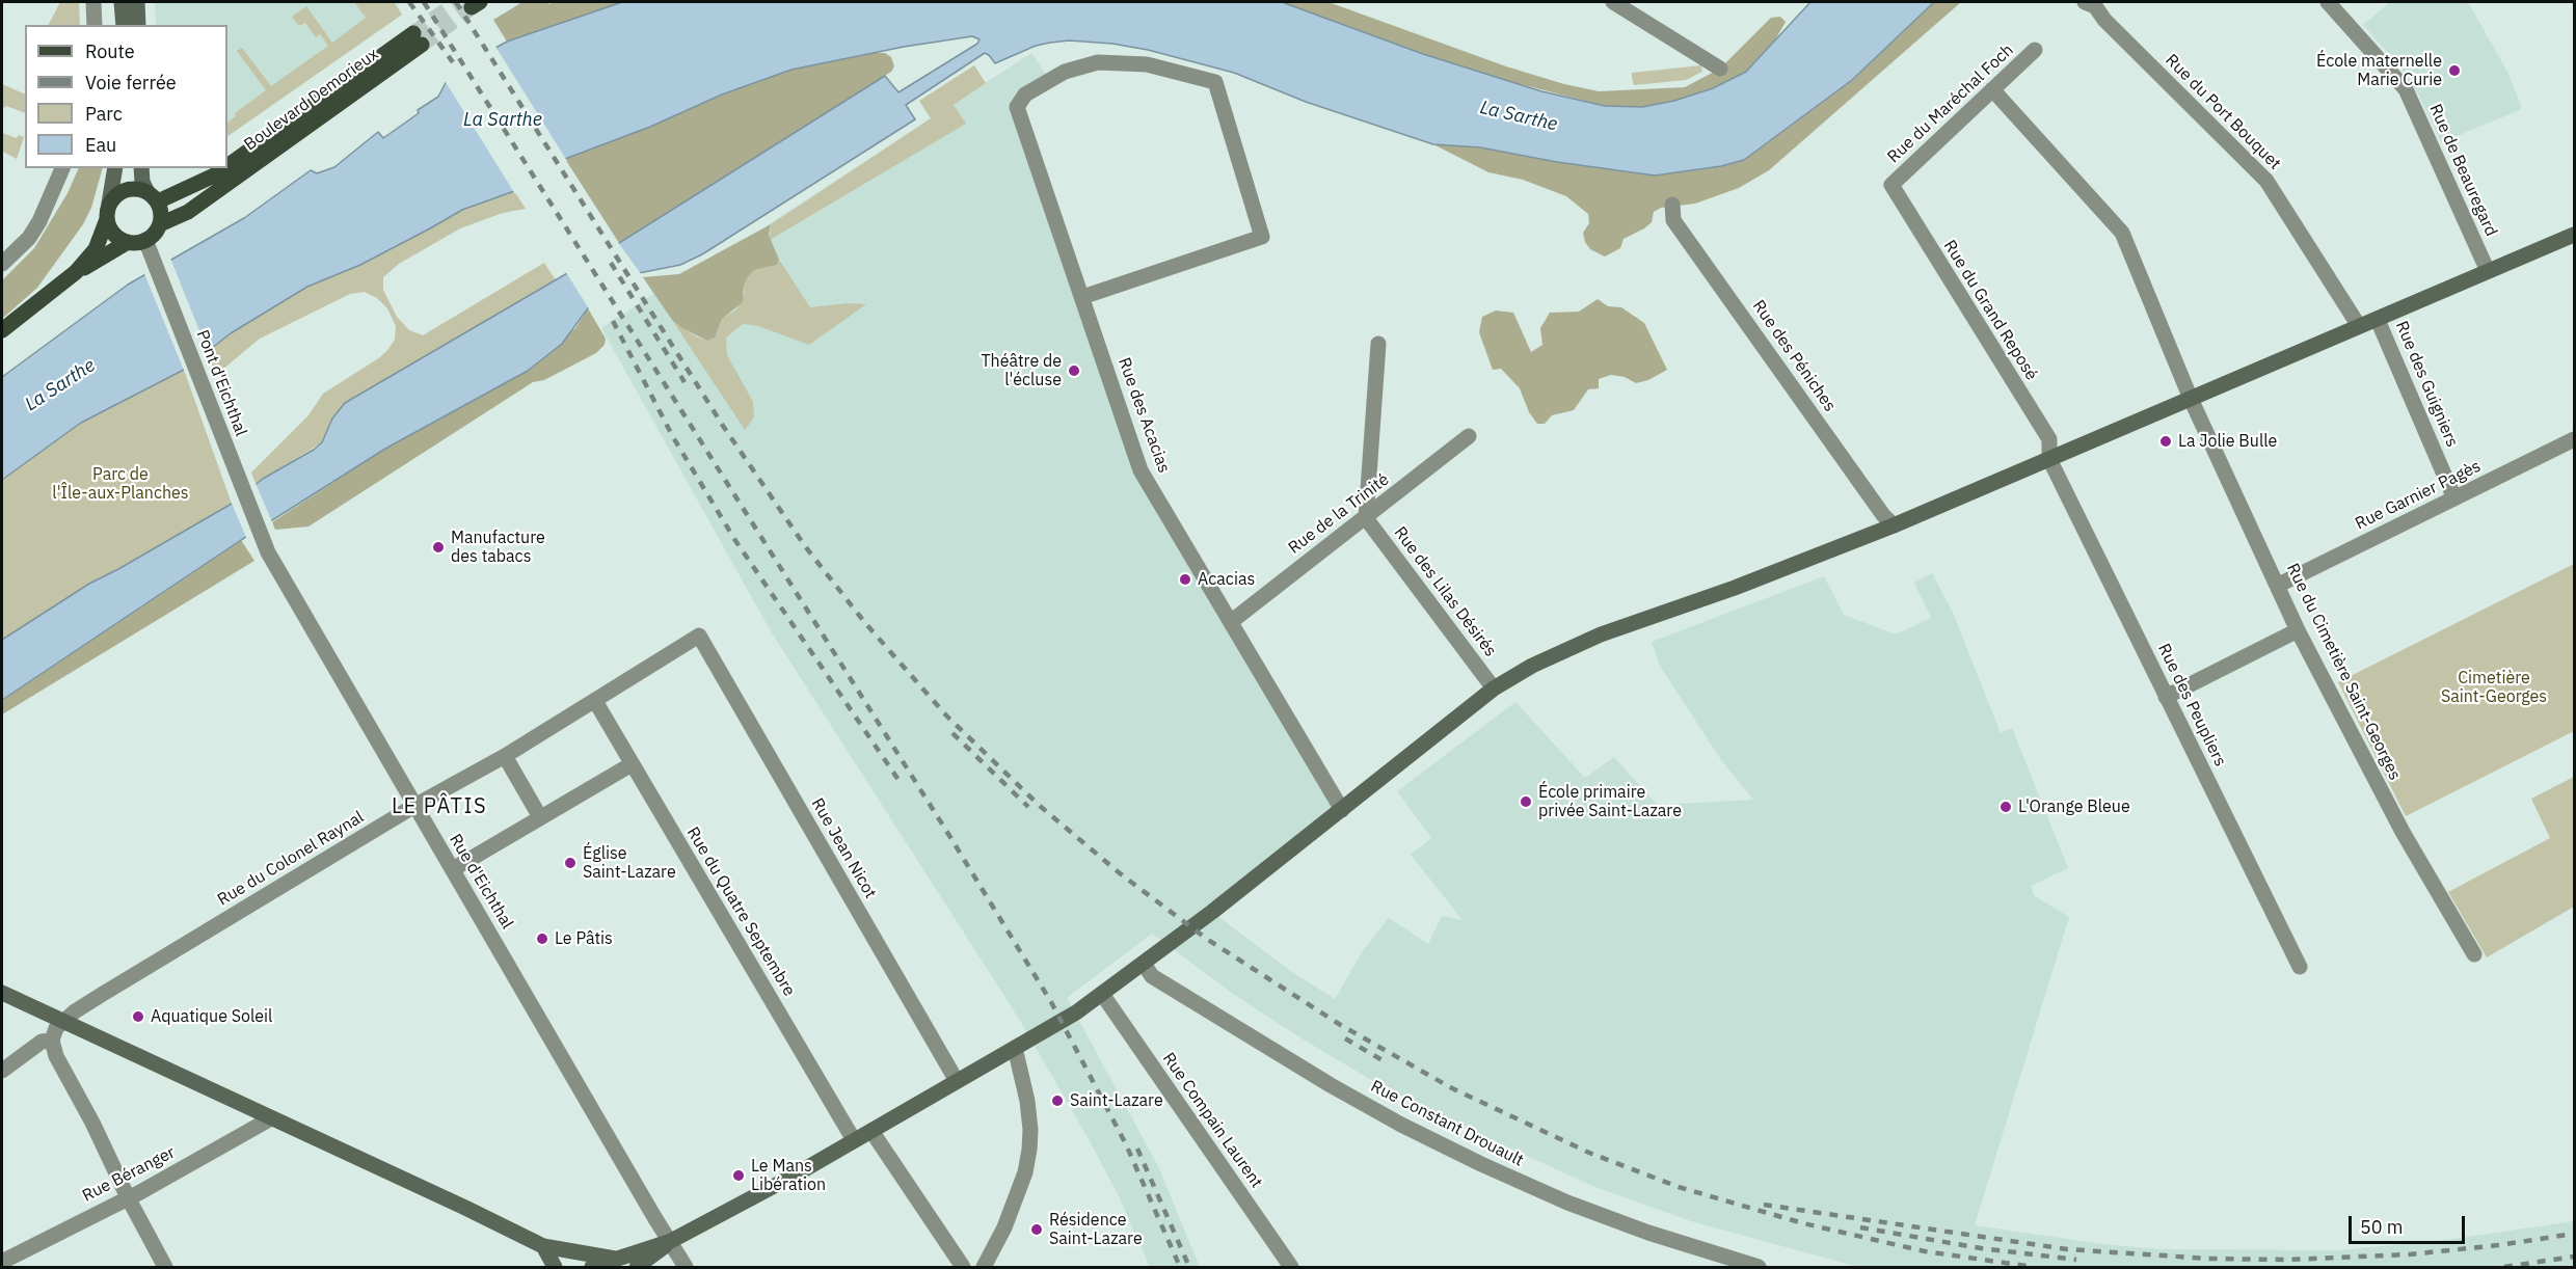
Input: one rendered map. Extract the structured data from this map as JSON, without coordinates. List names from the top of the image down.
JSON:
{
  "streets": {
    "main road": ["Boulevard Demorieux"],
    "street": [
      "Rue du Maréchal Foch",
      "Rue du Port Bouquet",
      "Rue de Beauregard",
      "Rue du Grand Reposé",
      "Rue des Péniches",
      "Pont d'Eichthal",
      "Rue des Guigniers",
      "Rue des Acacias",
      "Rue Garnier Pagès",
      "Rue de la Trinité",
      "Rue des Lilas Désirés",
      "Rue du Cimetière Saint-Georges",
      "Rue des Peupliers",
      "Rue Jean Nicot",
      "Rue du Colonel Raynal",
      "Rue d'Eichthal",
      "Rue du Quatre Septembre",
      "Rue Compain Laurent",
      "Rue Constant Drouault",
      "Rue Béranger"
    ]
  },
  "crossings": [
    ["Boulevard Demorieux", "Pont d'Eichthal"],
    ["Rue du Maréchal Foch", "Rue du Grand Reposé"],
    ["Rue du Maréchal Foch", "Rue du Cimetière Saint-Georges"],
    ["Rue du Grand Reposé", "Rue des Peupliers"],
    ["Pont d'Eichthal", "Rue d'Eichthal"],
    ["Rue des Guigniers", "Rue Garnier Pagès"],
    ["Rue des Acacias", "Rue de la Trinité"],
    ["Rue Garnier Pagès", "Rue du Cimetière Saint-Georges"],
    ["Rue de la Trinité", "Rue des Lilas Désirés"],
    ["Rue Jean Nicot", "Rue du Colonel Raynal"],
    ["Rue du Colonel Raynal", "Rue d'Eichthal"],
    ["Rue du Colonel Raynal", "Rue du Quatre Septembre"]
  ],
  "districts": ["LE PÂTIS"],
  "water": ["La Sarthe"],
  "parks": ["Parc de l'Île-aux-Planches", "Cimetière Saint-Georges"],
  "places": [
    "École maternelle Marie Curie",
    "Théâtre de l'écluse",
    "La Jolie Bulle",
    "Manufacture des tabacs",
    "Acacias",
    "École primaire privée Saint-Lazare",
    "L'Orange Bleue",
    "Église Saint-Lazare",
    "Le Pâtis",
    "Aquatique Soleil",
    "Saint-Lazare",
    "Le Mans Libération",
    "Résidence Saint-Lazare"
  ],
  "legend": [
    "Route",
    "Voie ferrée",
    "Parc",
    "Eau"
  ],
  "scale_bar": "50 m"
}
